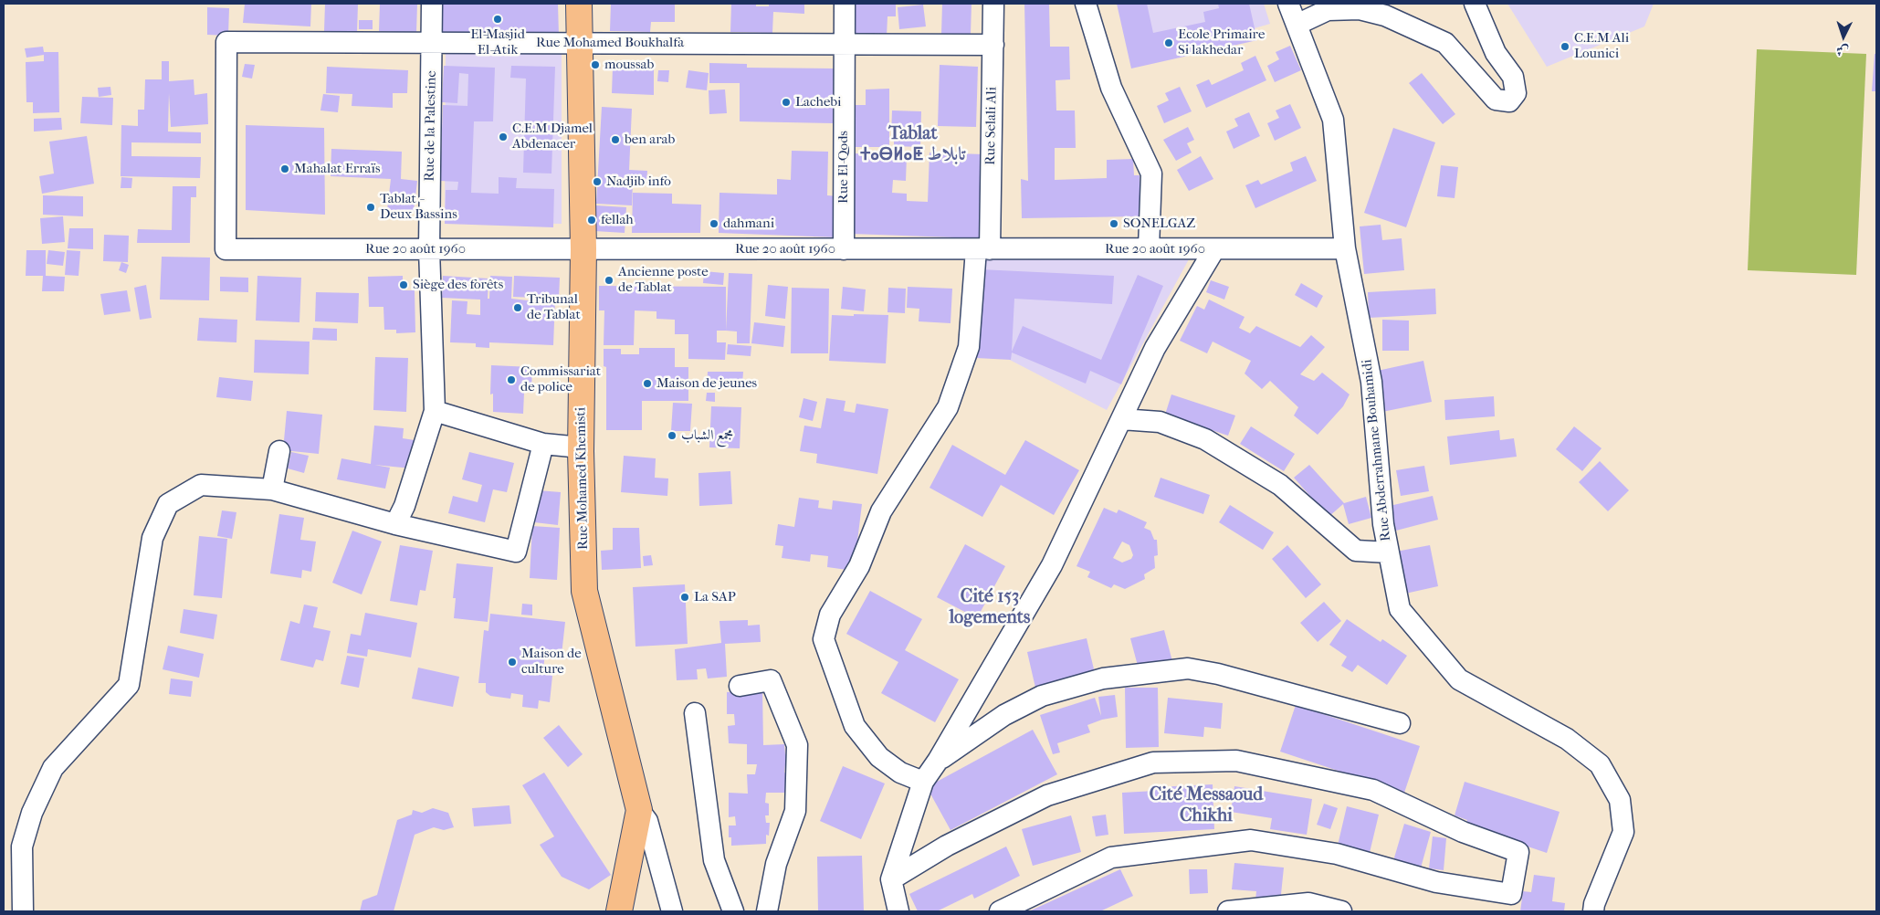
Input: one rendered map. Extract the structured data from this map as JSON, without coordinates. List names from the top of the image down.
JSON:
{
  "streets": {
    "main road": ["Rue Mohamed Khemisti"],
    "street": [
      "Rue Mohamed Boukhalfa",
      "Rue de la Palestine",
      "Rue Selali Ali",
      "Rue El-Qods",
      "Rue 20 août 1960",
      "Rue Abderrahmane Bouhamidi"
    ]
  },
  "crossings": [
    ["Rue Mohamed Boukhalfa", "Rue de la Palestine"],
    ["Rue Mohamed Boukhalfa", "Rue Selali Ali"],
    ["Rue Mohamed Boukhalfa", "Rue El-Qods"],
    ["Rue Mohamed Boukhalfa", "Rue 20 août 1960"],
    ["Rue Mohamed Boukhalfa", "Rue Mohamed Khemisti"],
    ["Rue de la Palestine", "Rue 20 août 1960"],
    ["Rue Selali Ali", "Rue 20 août 1960"],
    ["Rue El-Qods", "Rue 20 août 1960"],
    ["Rue 20 août 1960", "Rue Abderrahmane Bouhamidi"],
    ["Rue 20 août 1960", "Rue Mohamed Khemisti"]
  ],
  "districts": ["Tablat ⵜⴰⴱⵍⴰⵟ تابلاط", "Cité 153 logements", "Cité Messaoud Chikhi"],
  "places": [
    "El-Masjid El-Atik",
    "Ecole Primaire Si lakhedar",
    "C.E.M Ali Lounici",
    "moussab",
    "Lachebi",
    "C.E.M Djamel Abdenacer",
    "ben arab",
    "Mahalat Erraïs",
    "Nadjib info",
    "Tablat - Deux Bassins",
    "fellah",
    "dahmani",
    "SONELGAZ",
    "Ancienne poste de Tablat",
    "Siège des forêts",
    "Tribunal de Tablat",
    "Commissariat de police",
    "Maison de jeunes",
    "مجمع الشباب",
    "La SAP",
    "Maison de culture"
  ],
  "north": "bottom"
}
